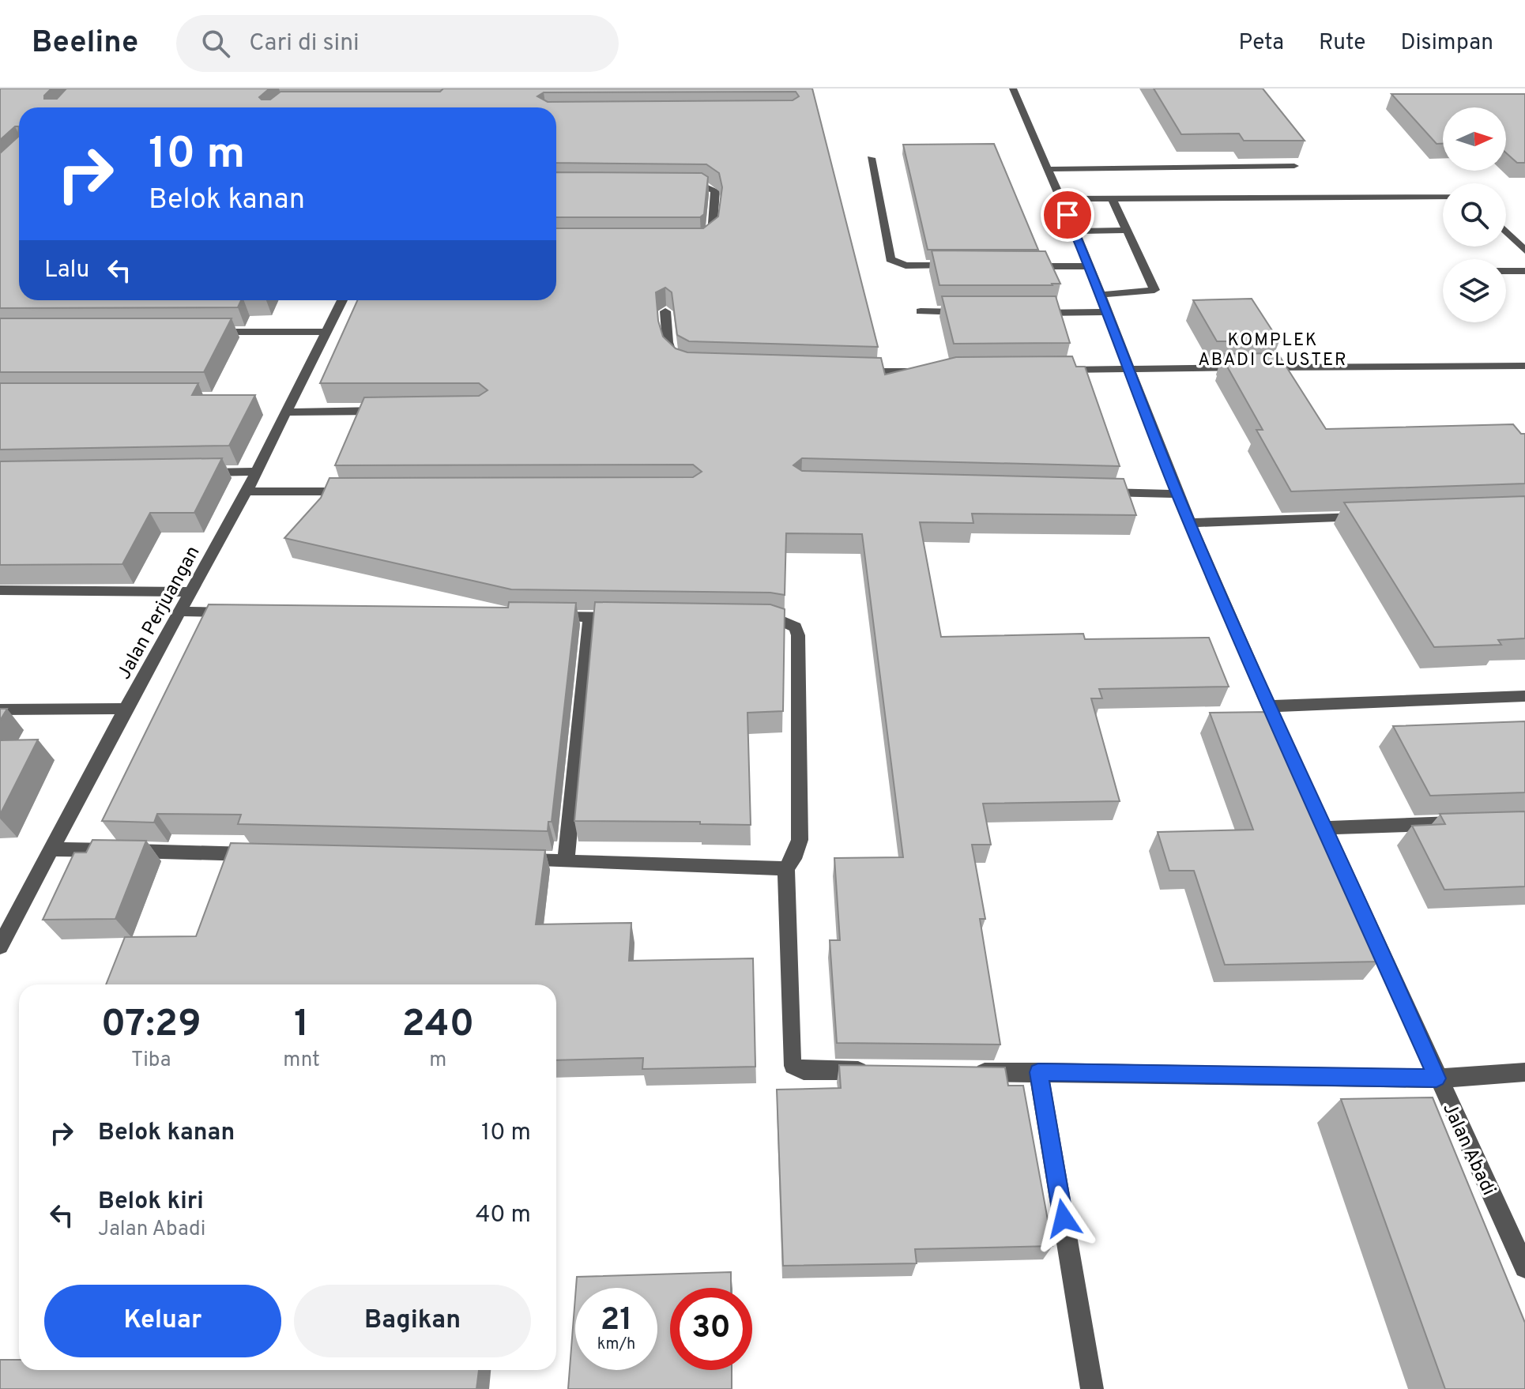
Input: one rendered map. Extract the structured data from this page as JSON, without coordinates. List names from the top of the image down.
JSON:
{
  "streets": {
    "street": ["Jalan Perjuangan", "Jalan Abadi"]
  },
  "districts": ["KOMPLEK ABADI CLUSTER"],
  "north": "right",
  "page": {
    "header": "Beeline",
    "search": "Cari di sini",
    "nav": ["Peta", "Rute", "Disimpan"],
    "turn": ["10 m", "Belok kanan"],
    "then": "Lalu",
    "eta": [
      "07:29",
      "Tiba",
      "1",
      "mnt",
      "240",
      "m"
    ],
    "list": [
      {
        "name": "Belok kanan",
        "value": "10 m"
      },
      {
        "name": "Belok kiri",
        "note": "Jalan Abadi",
        "value": "40 m"
      }
    ],
    "buttons": ["Keluar", "Bagikan"],
    "speed": "21 km/h",
    "limit": "30"
  }
}
